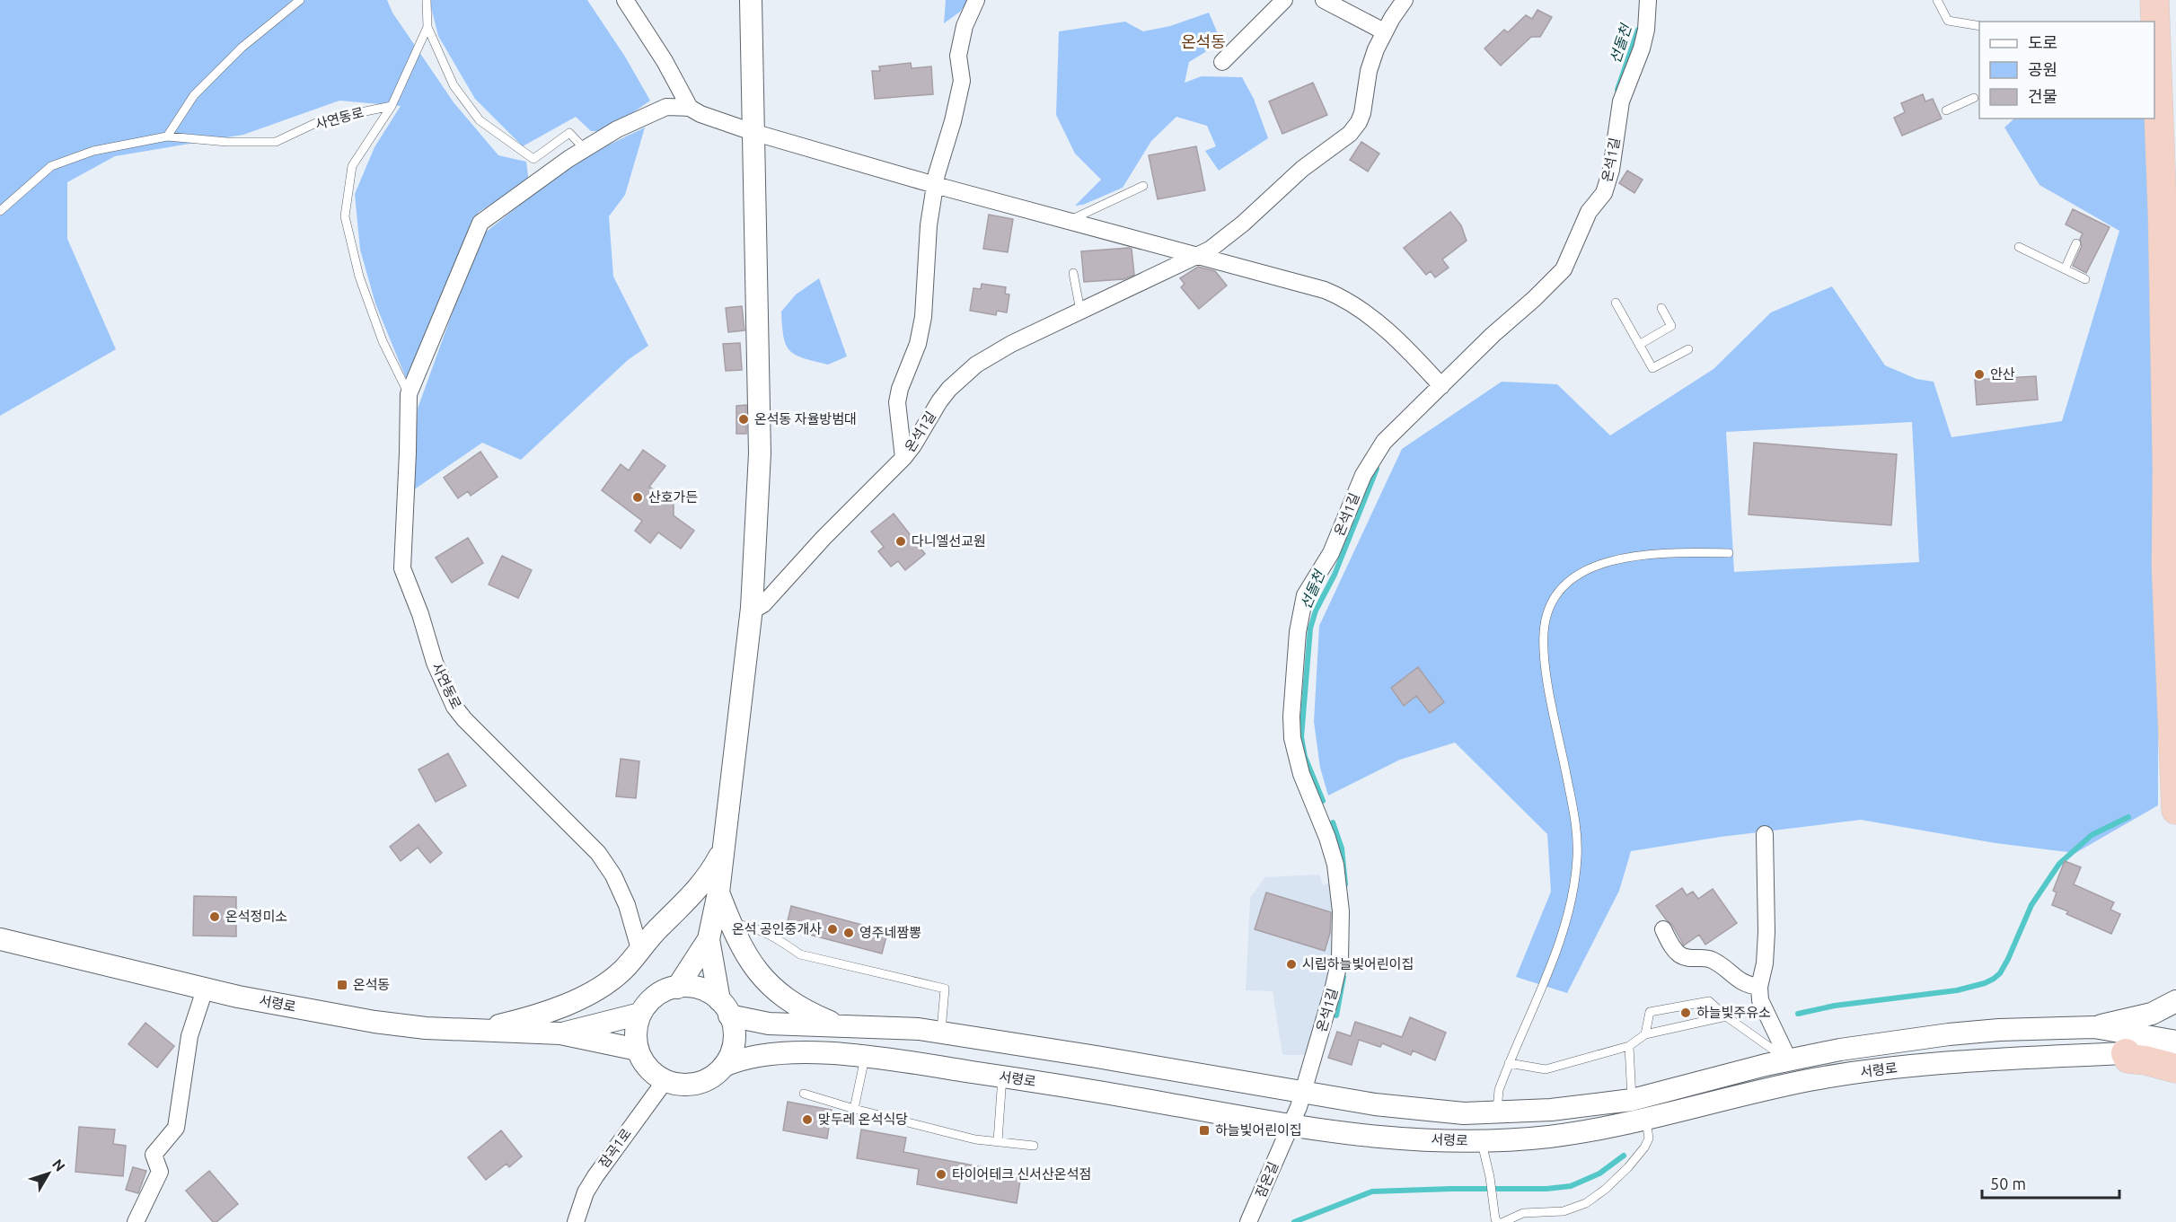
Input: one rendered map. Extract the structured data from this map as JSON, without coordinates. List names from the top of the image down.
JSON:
{
  "streets": {
    "street": [
      "사연동로",
      "온석1길",
      "서령로",
      "잠곡1로",
      "잠온길"
    ]
  },
  "crossings": [
    ["온석1길", "서령로"],
    ["온석1길", "잠온길"],
    ["서령로", "잠곡1로"],
    ["서령로", "잠온길"]
  ],
  "districts": ["온석동"],
  "water": ["선돌천"],
  "places": {
    "other": [
      "안산",
      "온석동 자율방범대",
      "산호가든",
      "다니엘선교원",
      "온석정미소",
      "온석 공인중개사",
      "영주네짬뽕",
      "시립하늘빛어린이집",
      "하늘빛주유소",
      "맞두레 온석식당",
      "타이어테크 신서산온석점"
    ],
    "transit": ["온석동", "하늘빛어린이집"]
  },
  "legend": ["도로", "공원", "건물"],
  "scale_bar": "50 m",
  "north": "top right"
}
